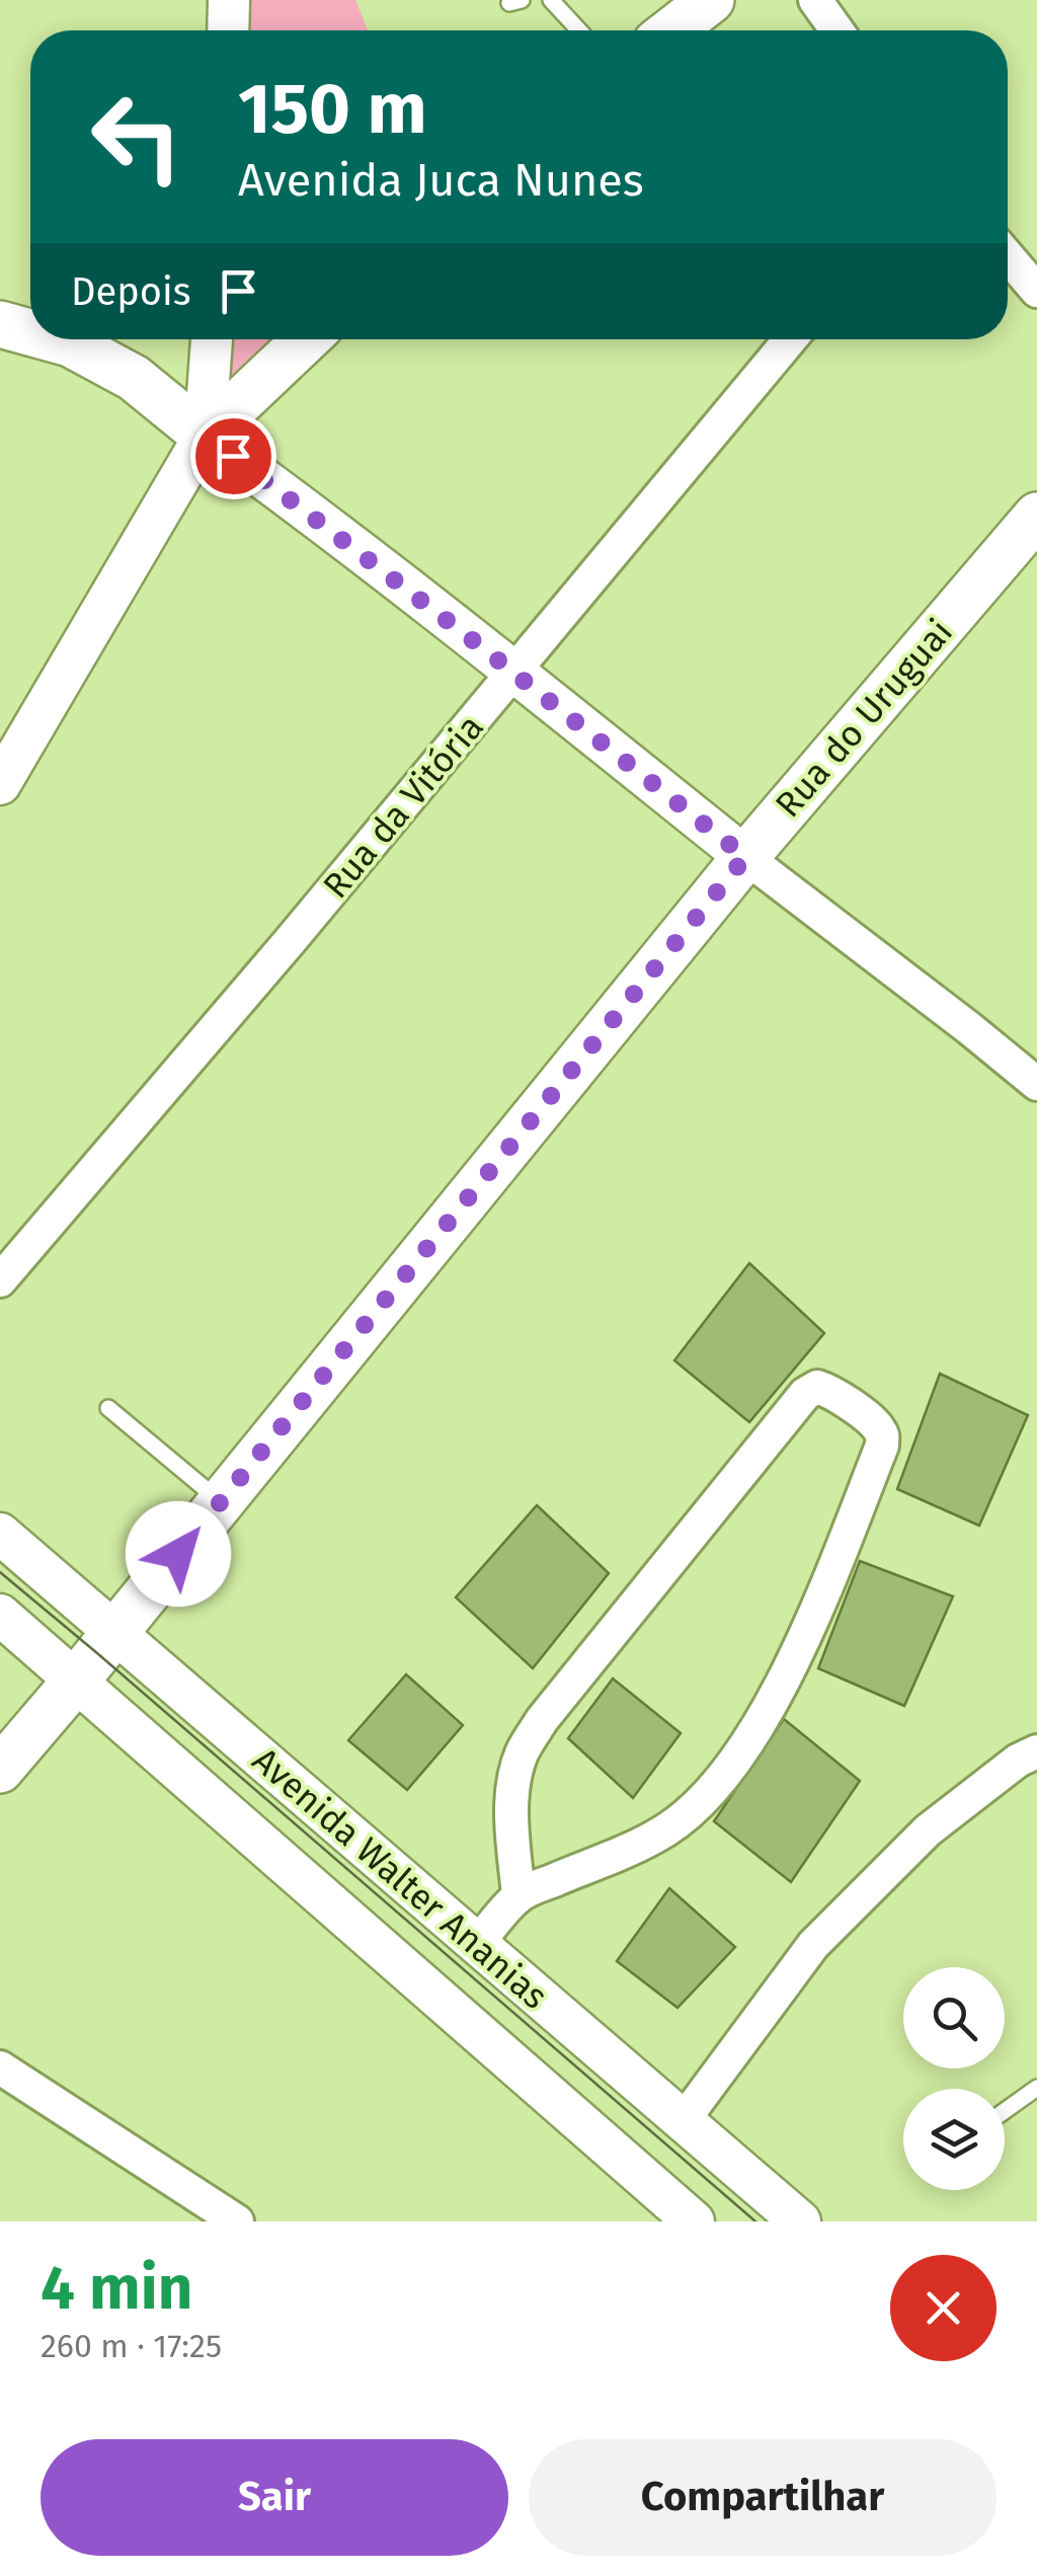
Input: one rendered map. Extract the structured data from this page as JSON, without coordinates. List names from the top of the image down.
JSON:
{
  "streets": {
    "main road": ["Rua do Uruguai"],
    "street": ["Rua da Vitória", "Avenida Walter Ananias"]
  },
  "crossings": [
    ["Rua do Uruguai", "Avenida Walter Ananias"]
  ],
  "page": {
    "turn": ["150 m", "Avenida Juca Nunes"],
    "then": "Depois",
    "heading": ["4 min", "260 m · 17:25"],
    "buttons": ["Sair", "Compartilhar"]
  }
}
